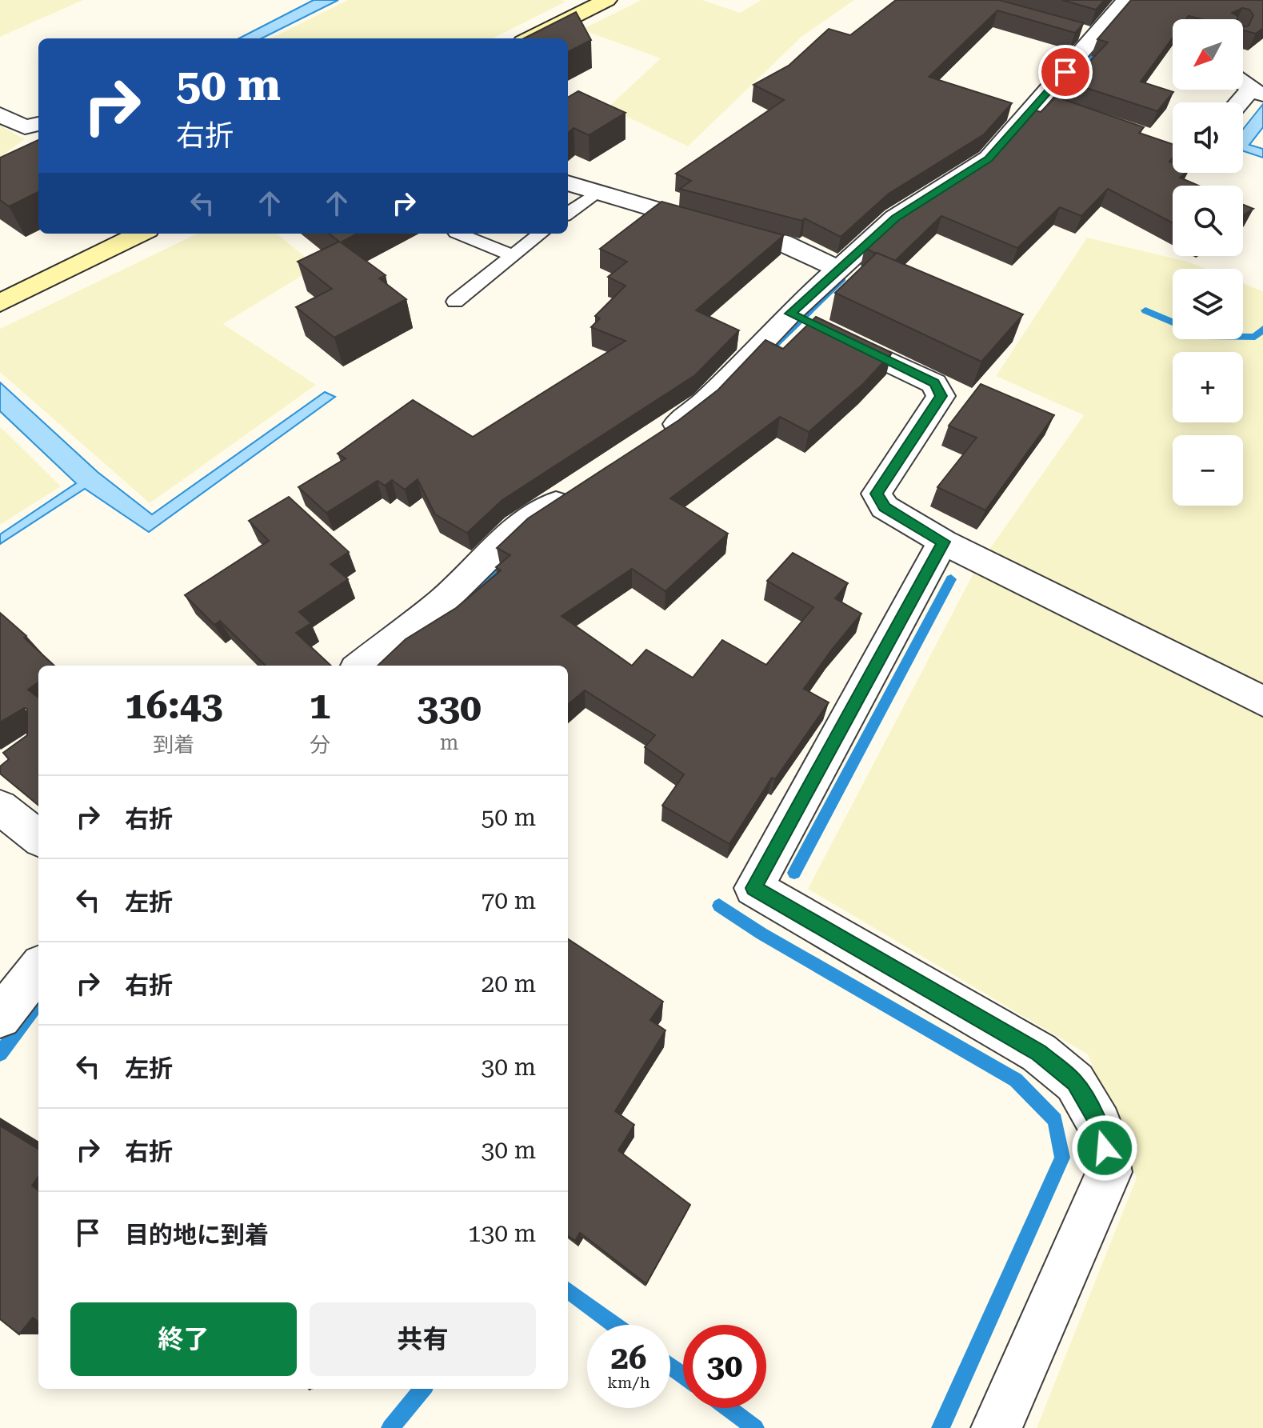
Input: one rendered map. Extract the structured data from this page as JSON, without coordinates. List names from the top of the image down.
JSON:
{
  "north": "bottom left",
  "page": {
    "map_buttons": ["+", "−"],
    "turn": ["50 m", "右折"],
    "eta": [
      "16:43",
      "到着",
      "1",
      "分",
      "330",
      "m"
    ],
    "list": [
      {
        "name": "右折",
        "value": "50 m"
      },
      {
        "name": "左折",
        "value": "70 m"
      },
      {
        "name": "右折",
        "value": "20 m"
      },
      {
        "name": "左折",
        "value": "30 m"
      },
      {
        "name": "右折",
        "value": "30 m"
      },
      {
        "name": "目的地に到着",
        "value": "130 m"
      }
    ],
    "buttons": ["終了", "共有"],
    "speed": "26 km/h",
    "limit": "30"
  }
}
